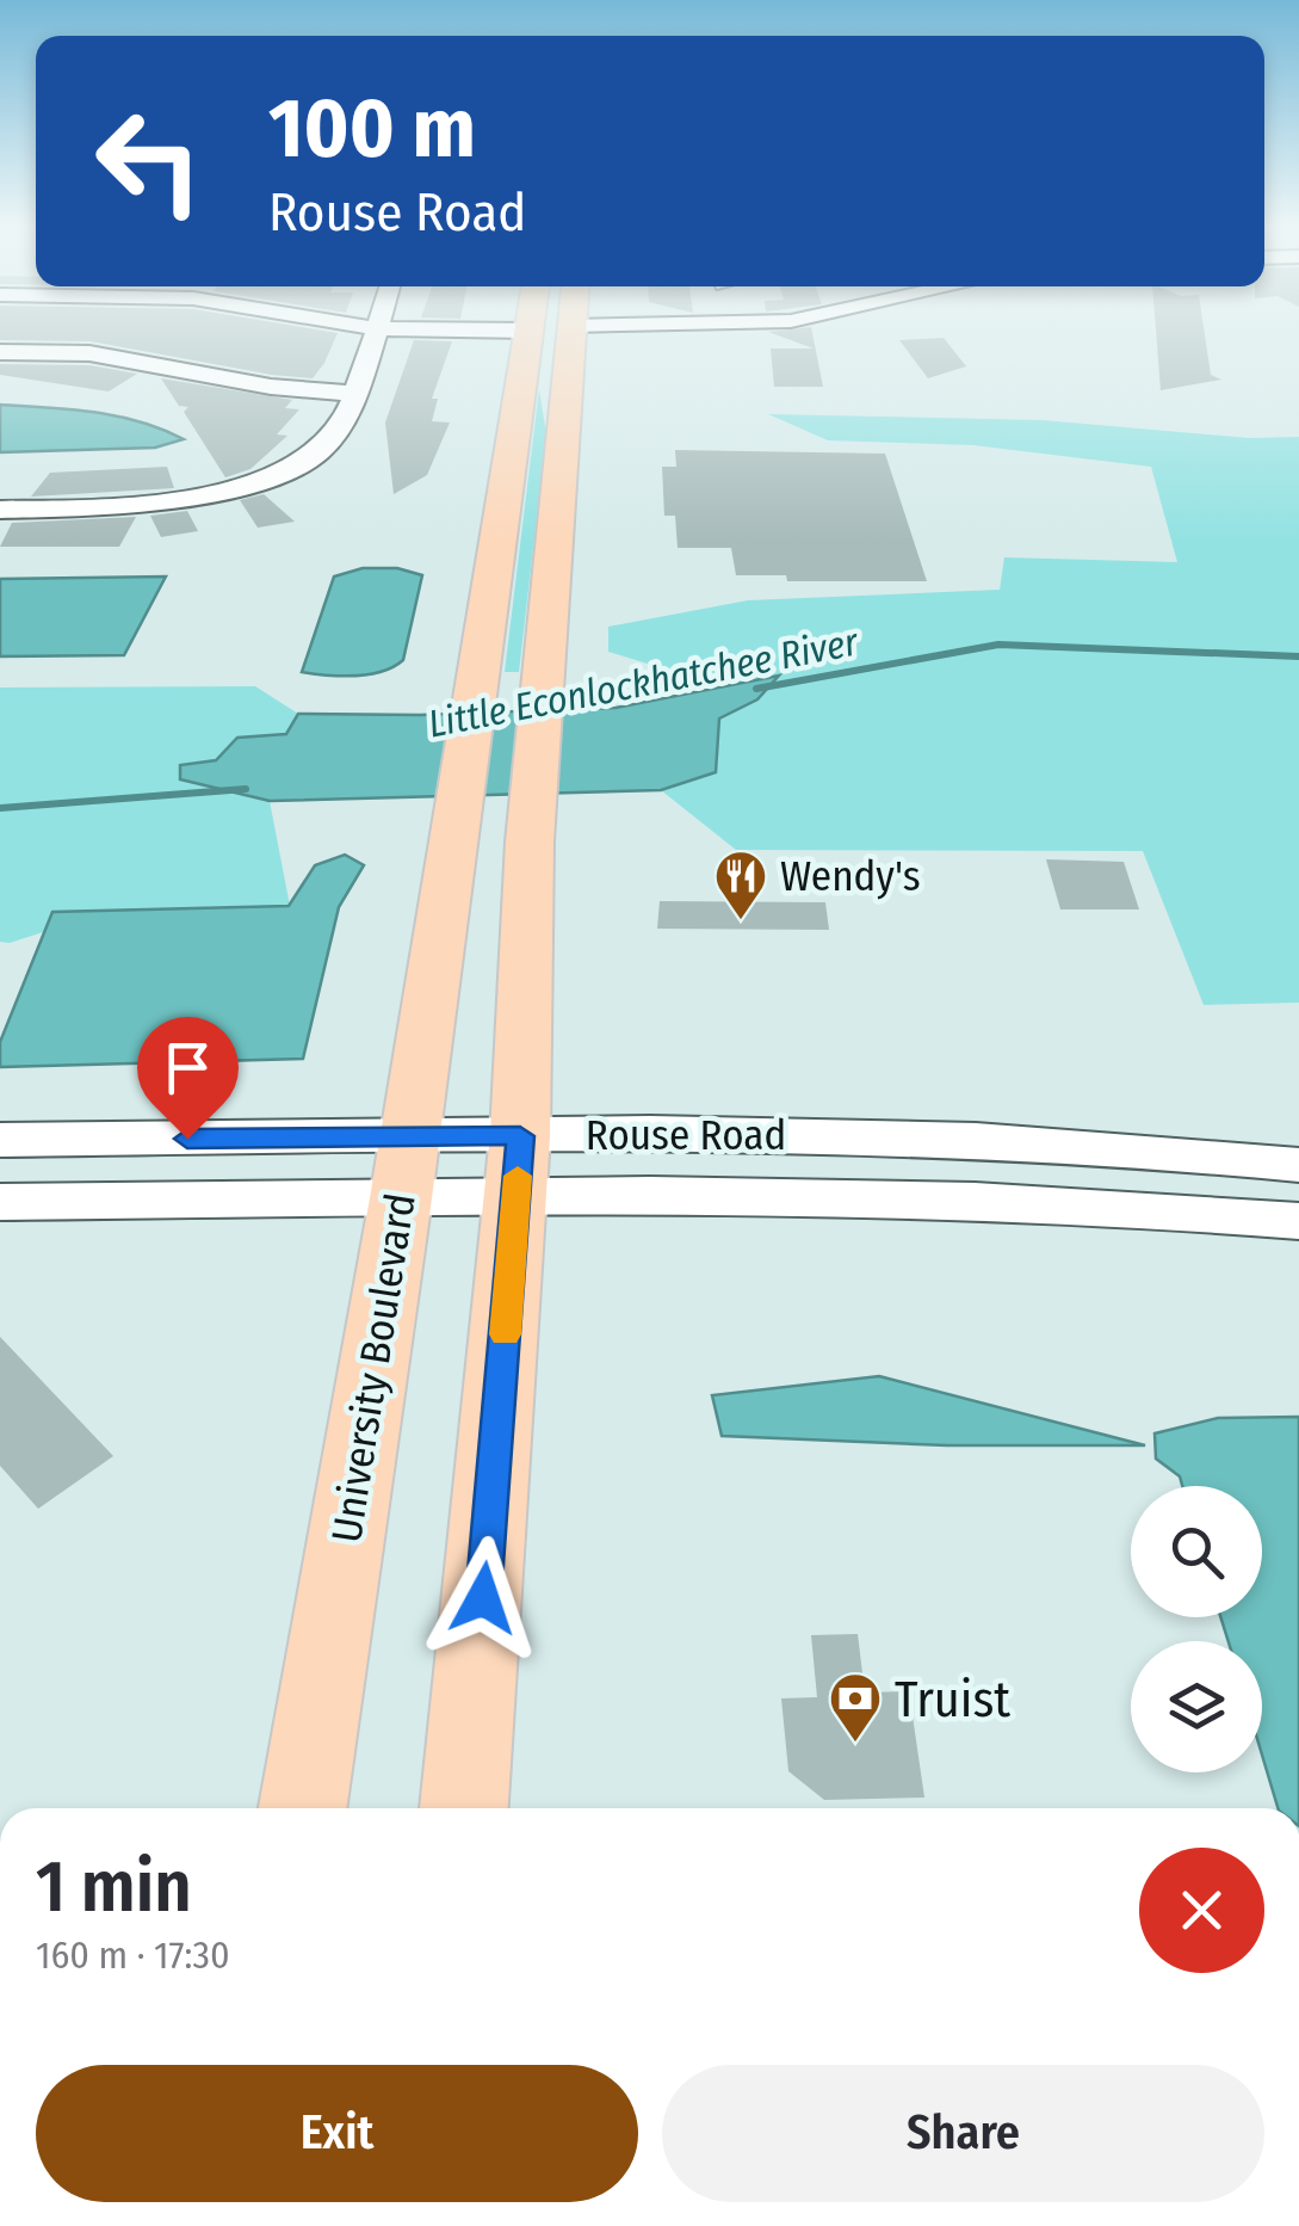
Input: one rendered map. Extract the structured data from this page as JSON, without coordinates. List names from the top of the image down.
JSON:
{
  "streets": {
    "main road": ["University Boulevard"],
    "street": ["Rouse Road"]
  },
  "crossings": [
    ["Rouse Road", "University Boulevard"]
  ],
  "water": ["Little Econlockhatchee River"],
  "places": {
    "restaurant": ["Wendy's"],
    "bank": ["Truist"]
  },
  "page": {
    "turn": ["100 m", "Rouse Road"],
    "heading": ["1 min", "160 m · 17:30"],
    "buttons": ["Exit", "Share"]
  }
}
